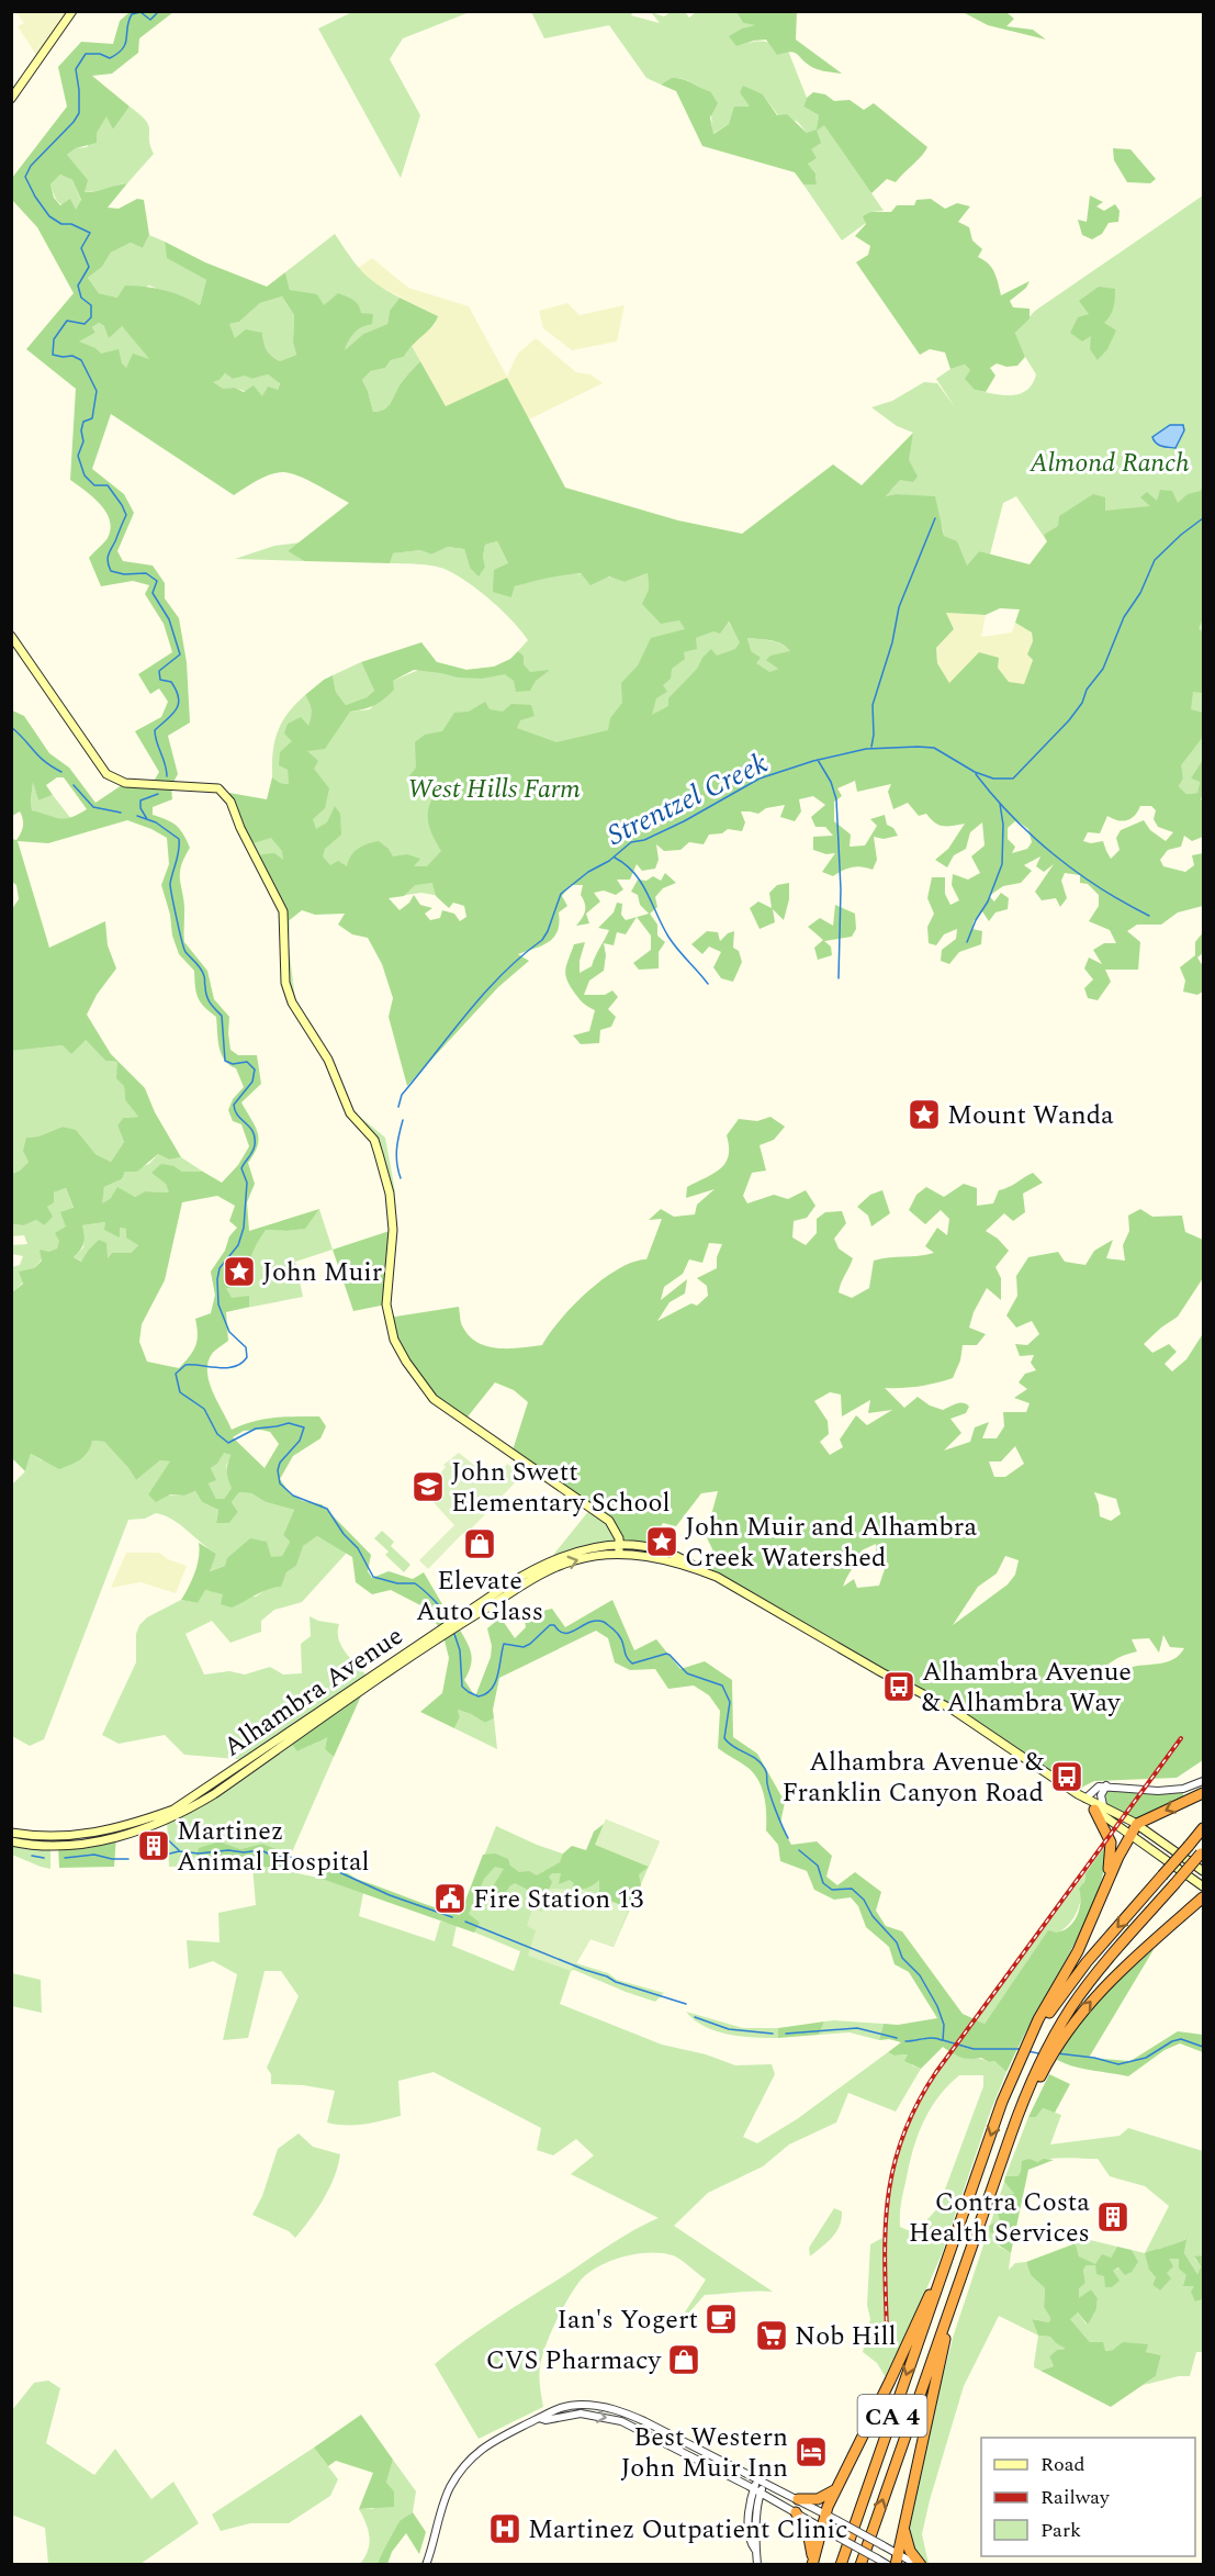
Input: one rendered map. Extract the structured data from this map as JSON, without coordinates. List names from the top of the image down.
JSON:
{
  "streets": {
    "highway": ["CA 4"],
    "main road": ["Alhambra Avenue"]
  },
  "water": ["Strentzel Creek"],
  "parks": ["Almond Ranch", "West Hills Farm"],
  "places": {
    "place": ["Mount Wanda", "John Muir", "John Muir and Alhambra Creek Watershed"],
    "school or university": ["John Swett Elementary School"],
    "shop": ["Elevate Auto Glass", "CVS Pharmacy"],
    "bus stop": ["Alhambra Avenue & Alhambra Way", "Alhambra Avenue & Franklin Canyon Road"],
    "building": ["Martinez Animal Hospital", "Contra Costa Health Services"],
    "public building": ["Fire Station 13"],
    "cafe": ["Ian's Yogert"],
    "supermarket": ["Nob Hill"],
    "hotel": ["Best Western John Muir Inn"],
    "hospital": ["Martinez Outpatient Clinic"]
  },
  "legend": ["Road", "Railway", "Park"]
}
